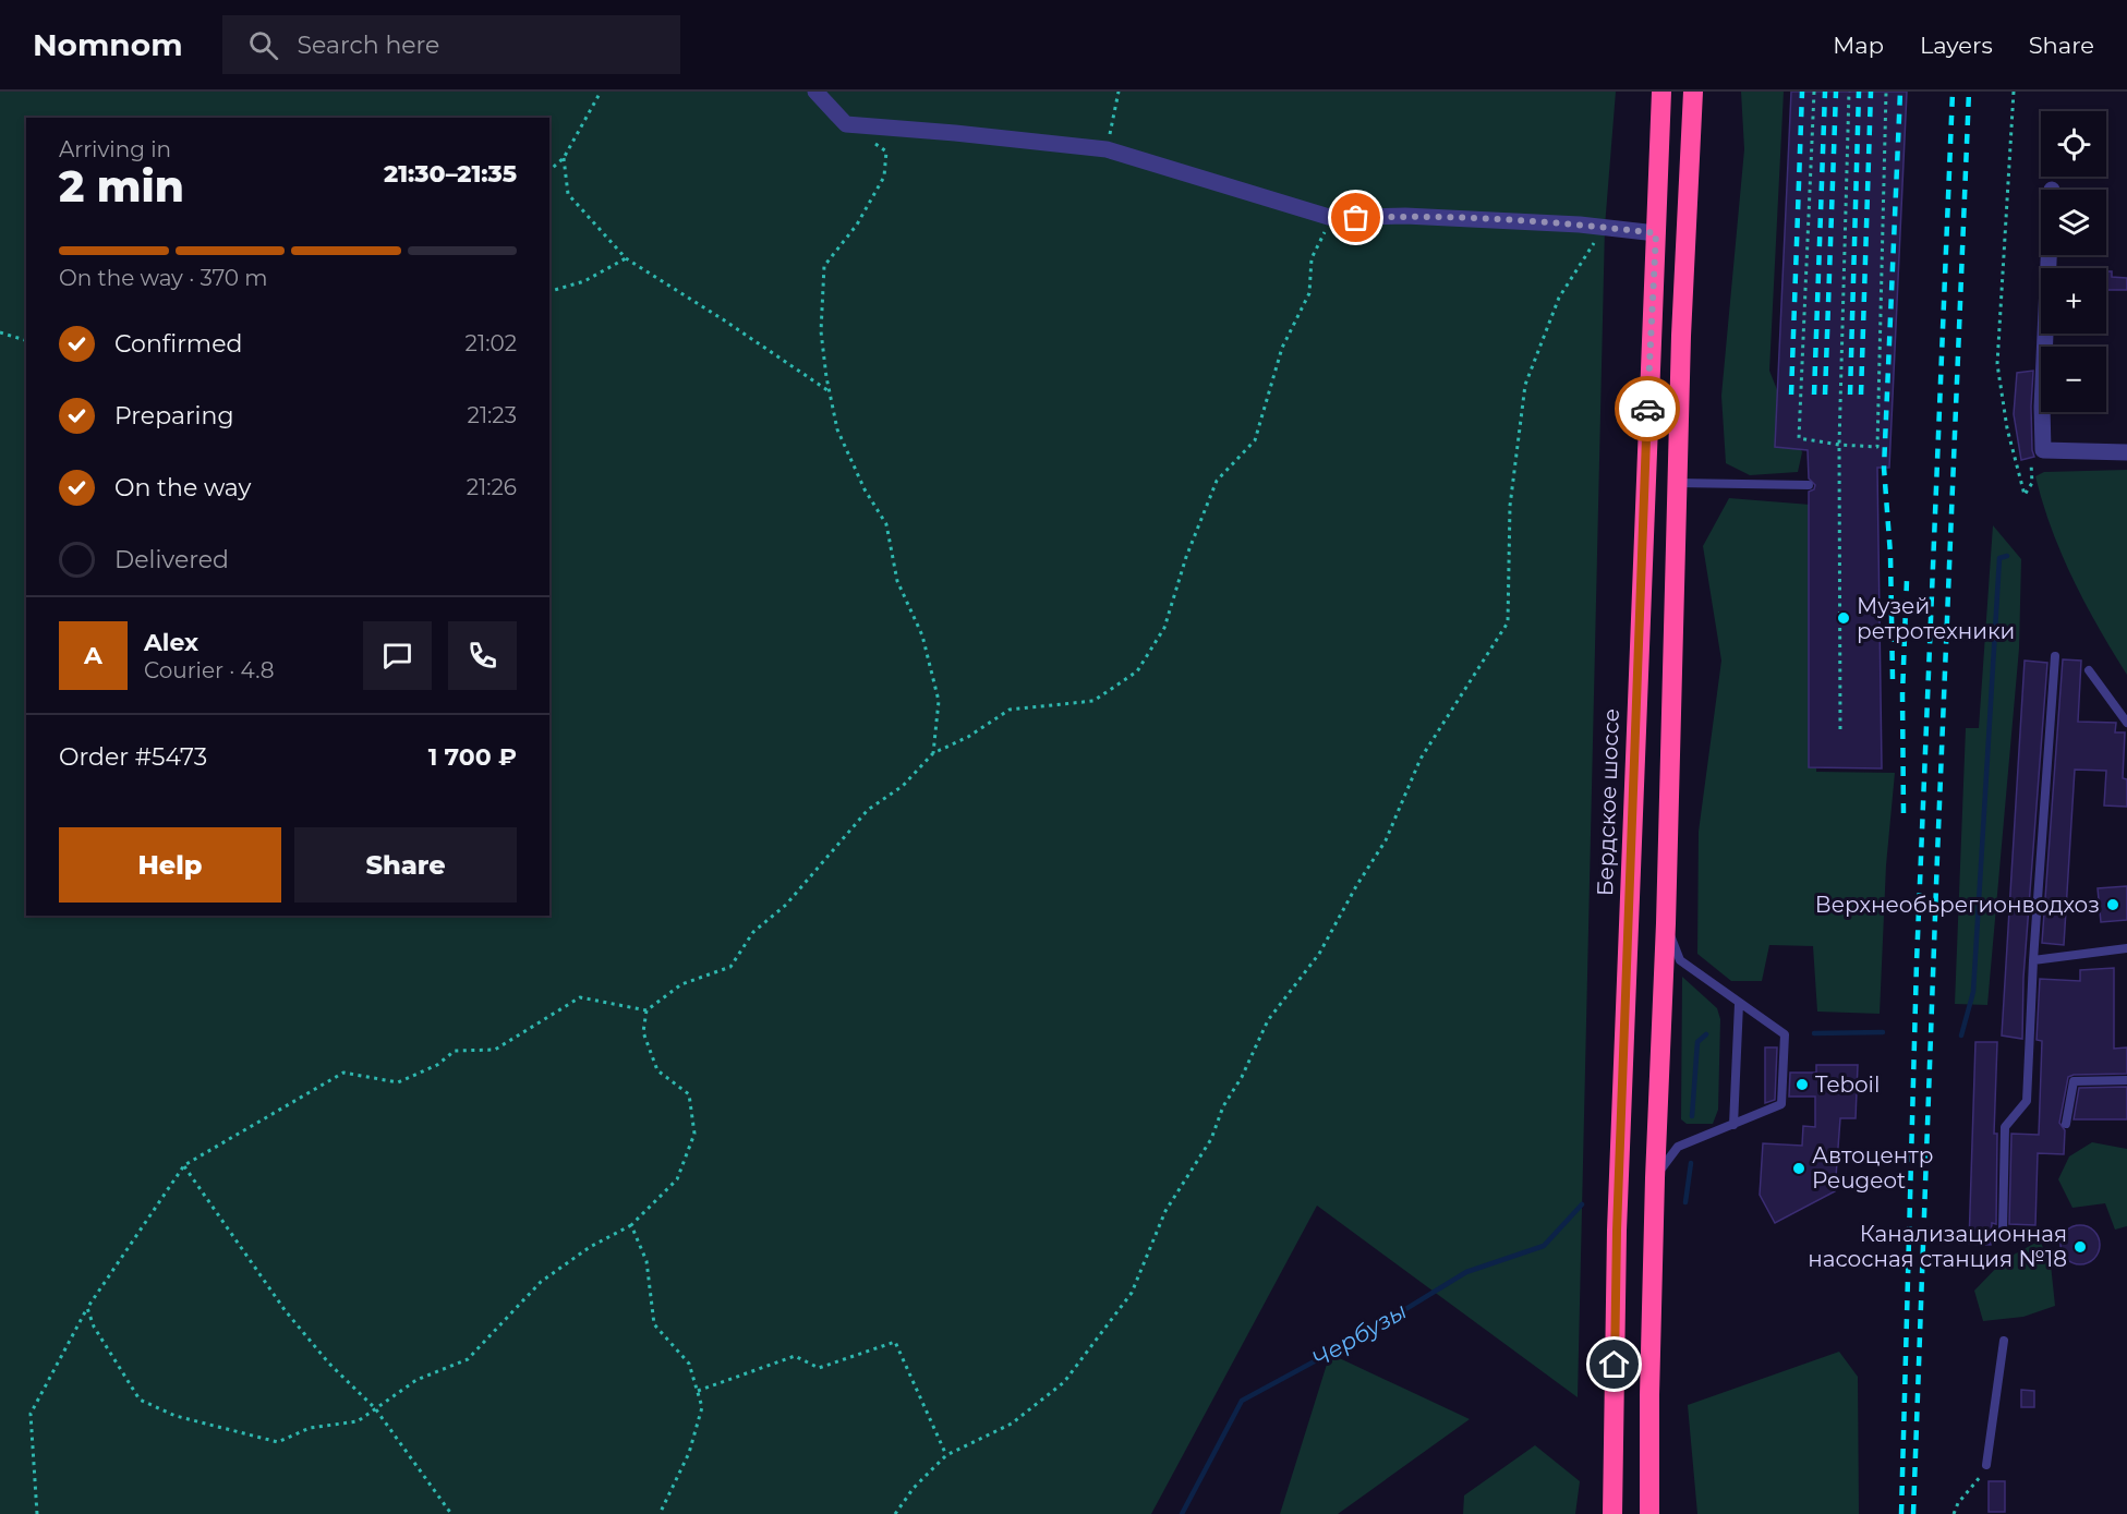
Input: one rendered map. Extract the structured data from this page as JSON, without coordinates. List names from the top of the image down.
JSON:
{
  "streets": {
    "highway": ["Бердское шоссе"]
  },
  "water": ["Чербузы"],
  "places": [
    "Музей ретротехники",
    "Верхнеобьрегионводхоз",
    "Teboil",
    "Автоцентр Peugeot",
    "Канализационная насосная станция №18"
  ],
  "page": {
    "header": "Nomnom",
    "search": "Search here",
    "nav": ["Map", "Layers", "Share"],
    "map_buttons": ["+", "−"],
    "heading": ["2 min", "Arriving in", "21:30–21:35"],
    "panel": [
      "Alex",
      "Courier · 4.8",
      "Order #5473",
      "1 700 ₽"
    ],
    "bar": "On the way · 370 m",
    "list": [
      ["Confirmed", "21:02"],
      ["Preparing", "21:23"],
      ["On the way", "21:26"],
      "Delivered"
    ],
    "round": "A",
    "buttons": ["Help", "Share"]
  }
}
